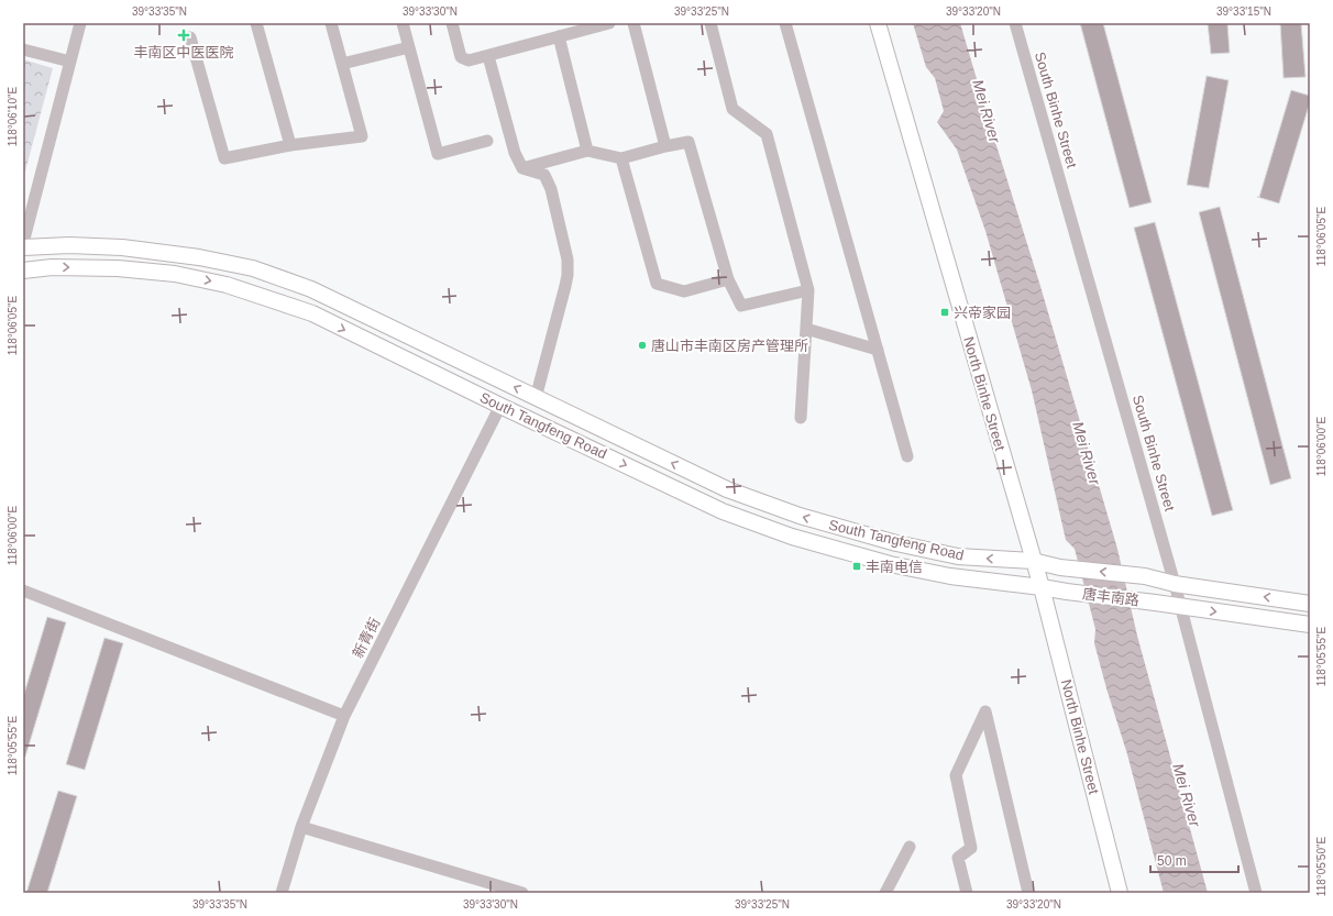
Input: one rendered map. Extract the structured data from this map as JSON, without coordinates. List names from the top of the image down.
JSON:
{
  "streets": {
    "main road": ["North Binhe Street", "South Tangfeng Road", "唐丰南路"],
    "street": ["South Binhe Street", "新青街"]
  },
  "crossings": [
    ["South Binhe Street", "唐丰南路"],
    ["North Binhe Street", "South Tangfeng Road"],
    ["South Tangfeng Road", "唐丰南路"],
    ["South Tangfeng Road", "新青街"]
  ],
  "water": ["Mei River"],
  "places": {
    "health": ["丰南区中医医院"],
    "transit": ["兴帝家园", "丰南电信"],
    "other": ["唐山市丰南区房产管理所"]
  },
  "scale_bar": "50 m",
  "coordinates": [
    "39°33'35\"N",
    "39°33'30\"N",
    "39°33'25\"N",
    "39°33'20\"N",
    "39°33'15\"N",
    "118°06'10\"E",
    "118°06'05\"E",
    "118°06'00\"E",
    "118°05'55\"E",
    "118°05'50\"E"
  ]
}
